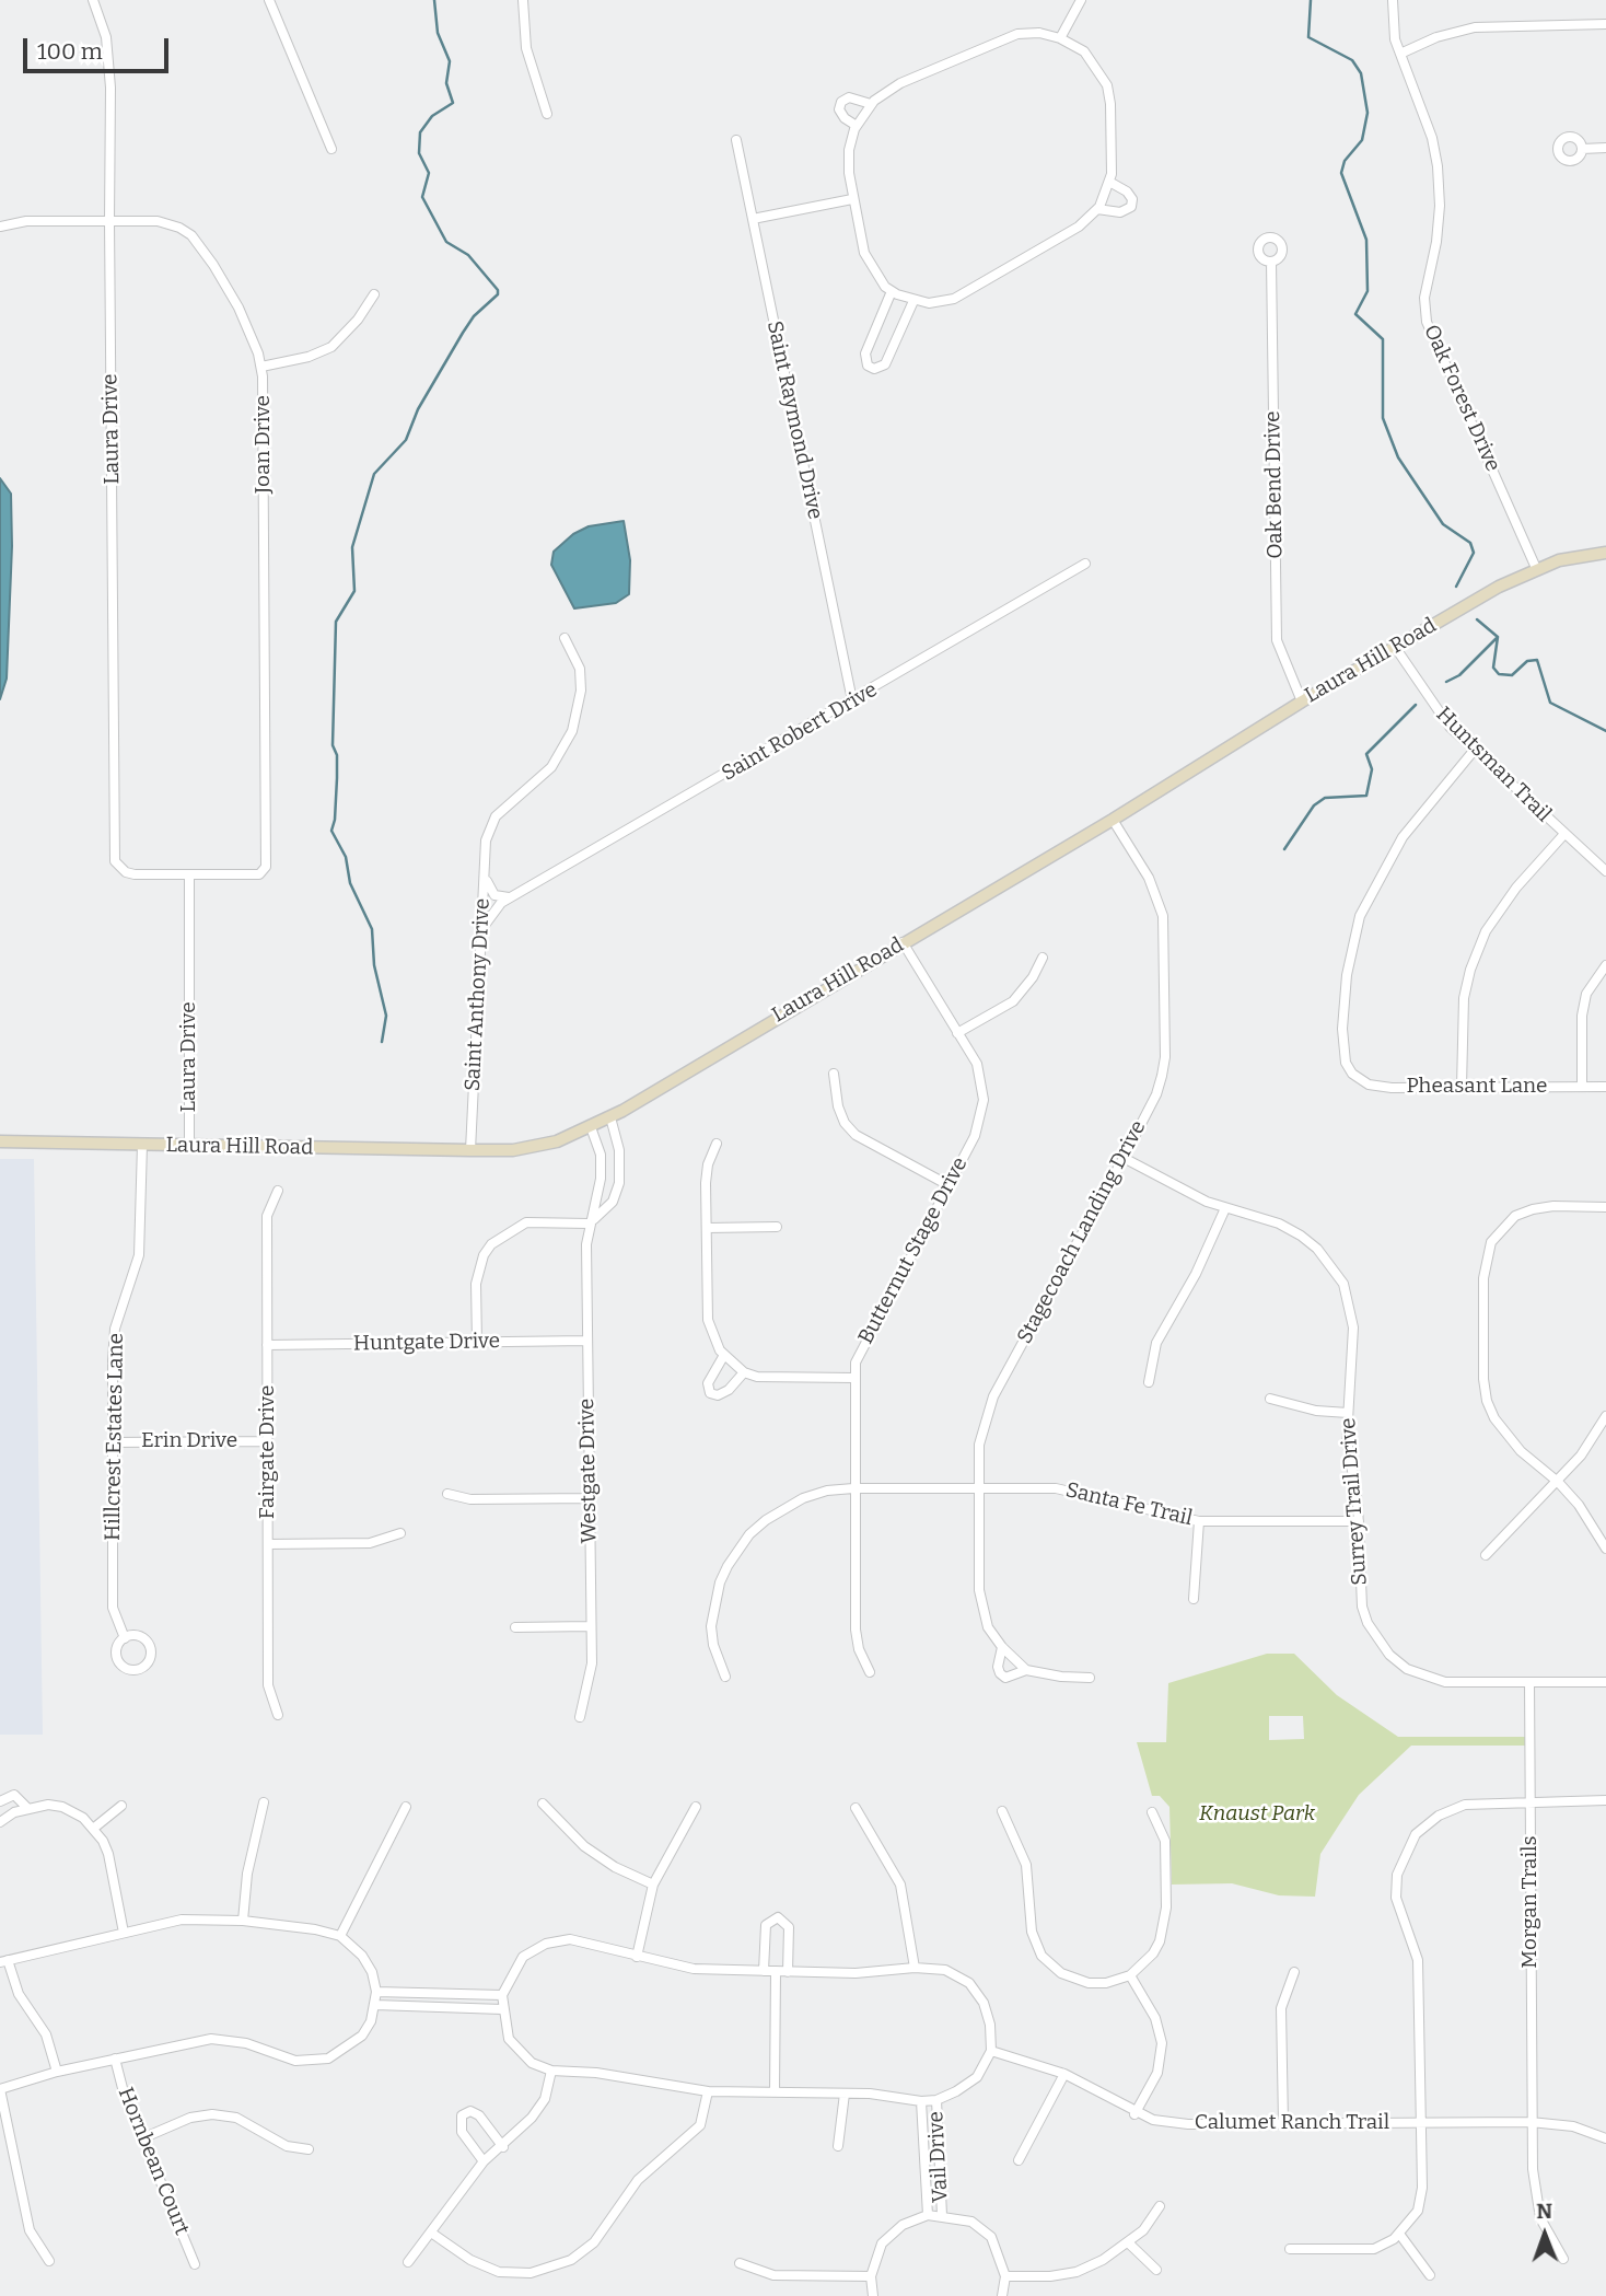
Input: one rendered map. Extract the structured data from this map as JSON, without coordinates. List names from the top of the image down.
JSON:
{
  "streets": {
    "main road": ["Laura Hill Road"],
    "street": [
      "Oak Forest Drive",
      "Saint Raymond Drive",
      "Laura Drive",
      "Joan Drive",
      "Oak Bend Drive",
      "Saint Robert Drive",
      "Huntsman Trail",
      "Saint Anthony Drive",
      "Pheasant Lane",
      "Stagecoach Landing Drive",
      "Butternut Stage Drive",
      "Huntgate Drive",
      "Hillcrest Estates Lane",
      "Erin Drive",
      "Fairgate Drive",
      "Westgate Drive",
      "Surrey Trail Drive",
      "Santa Fe Trail",
      "Morgan Trails",
      "Calumet Ranch Trail",
      "Vail Drive",
      "Hornbean Court"
    ]
  },
  "crossings": [
    ["Oak Forest Drive", "Laura Hill Road"],
    ["Saint Raymond Drive", "Saint Robert Drive"],
    ["Laura Drive", "Joan Drive"],
    ["Laura Drive", "Laura Hill Road"],
    ["Oak Bend Drive", "Laura Hill Road"],
    ["Laura Hill Road", "Huntsman Trail"],
    ["Laura Hill Road", "Saint Anthony Drive"],
    ["Laura Hill Road", "Stagecoach Landing Drive"],
    ["Laura Hill Road", "Butternut Stage Drive"],
    ["Laura Hill Road", "Hillcrest Estates Lane"],
    ["Laura Hill Road", "Westgate Drive"],
    ["Saint Robert Drive", "Saint Anthony Drive"],
    ["Huntsman Trail", "Pheasant Lane"],
    ["Stagecoach Landing Drive", "Surrey Trail Drive"],
    ["Stagecoach Landing Drive", "Santa Fe Trail"],
    ["Butternut Stage Drive", "Santa Fe Trail"],
    ["Huntgate Drive", "Fairgate Drive"],
    ["Huntgate Drive", "Westgate Drive"],
    ["Hillcrest Estates Lane", "Erin Drive"],
    ["Erin Drive", "Fairgate Drive"],
    ["Surrey Trail Drive", "Santa Fe Trail"],
    ["Surrey Trail Drive", "Morgan Trails"],
    ["Morgan Trails", "Calumet Ranch Trail"]
  ],
  "parks": ["Knaust Park"],
  "scale_bar": "100 m",
  "north": "top"
}
